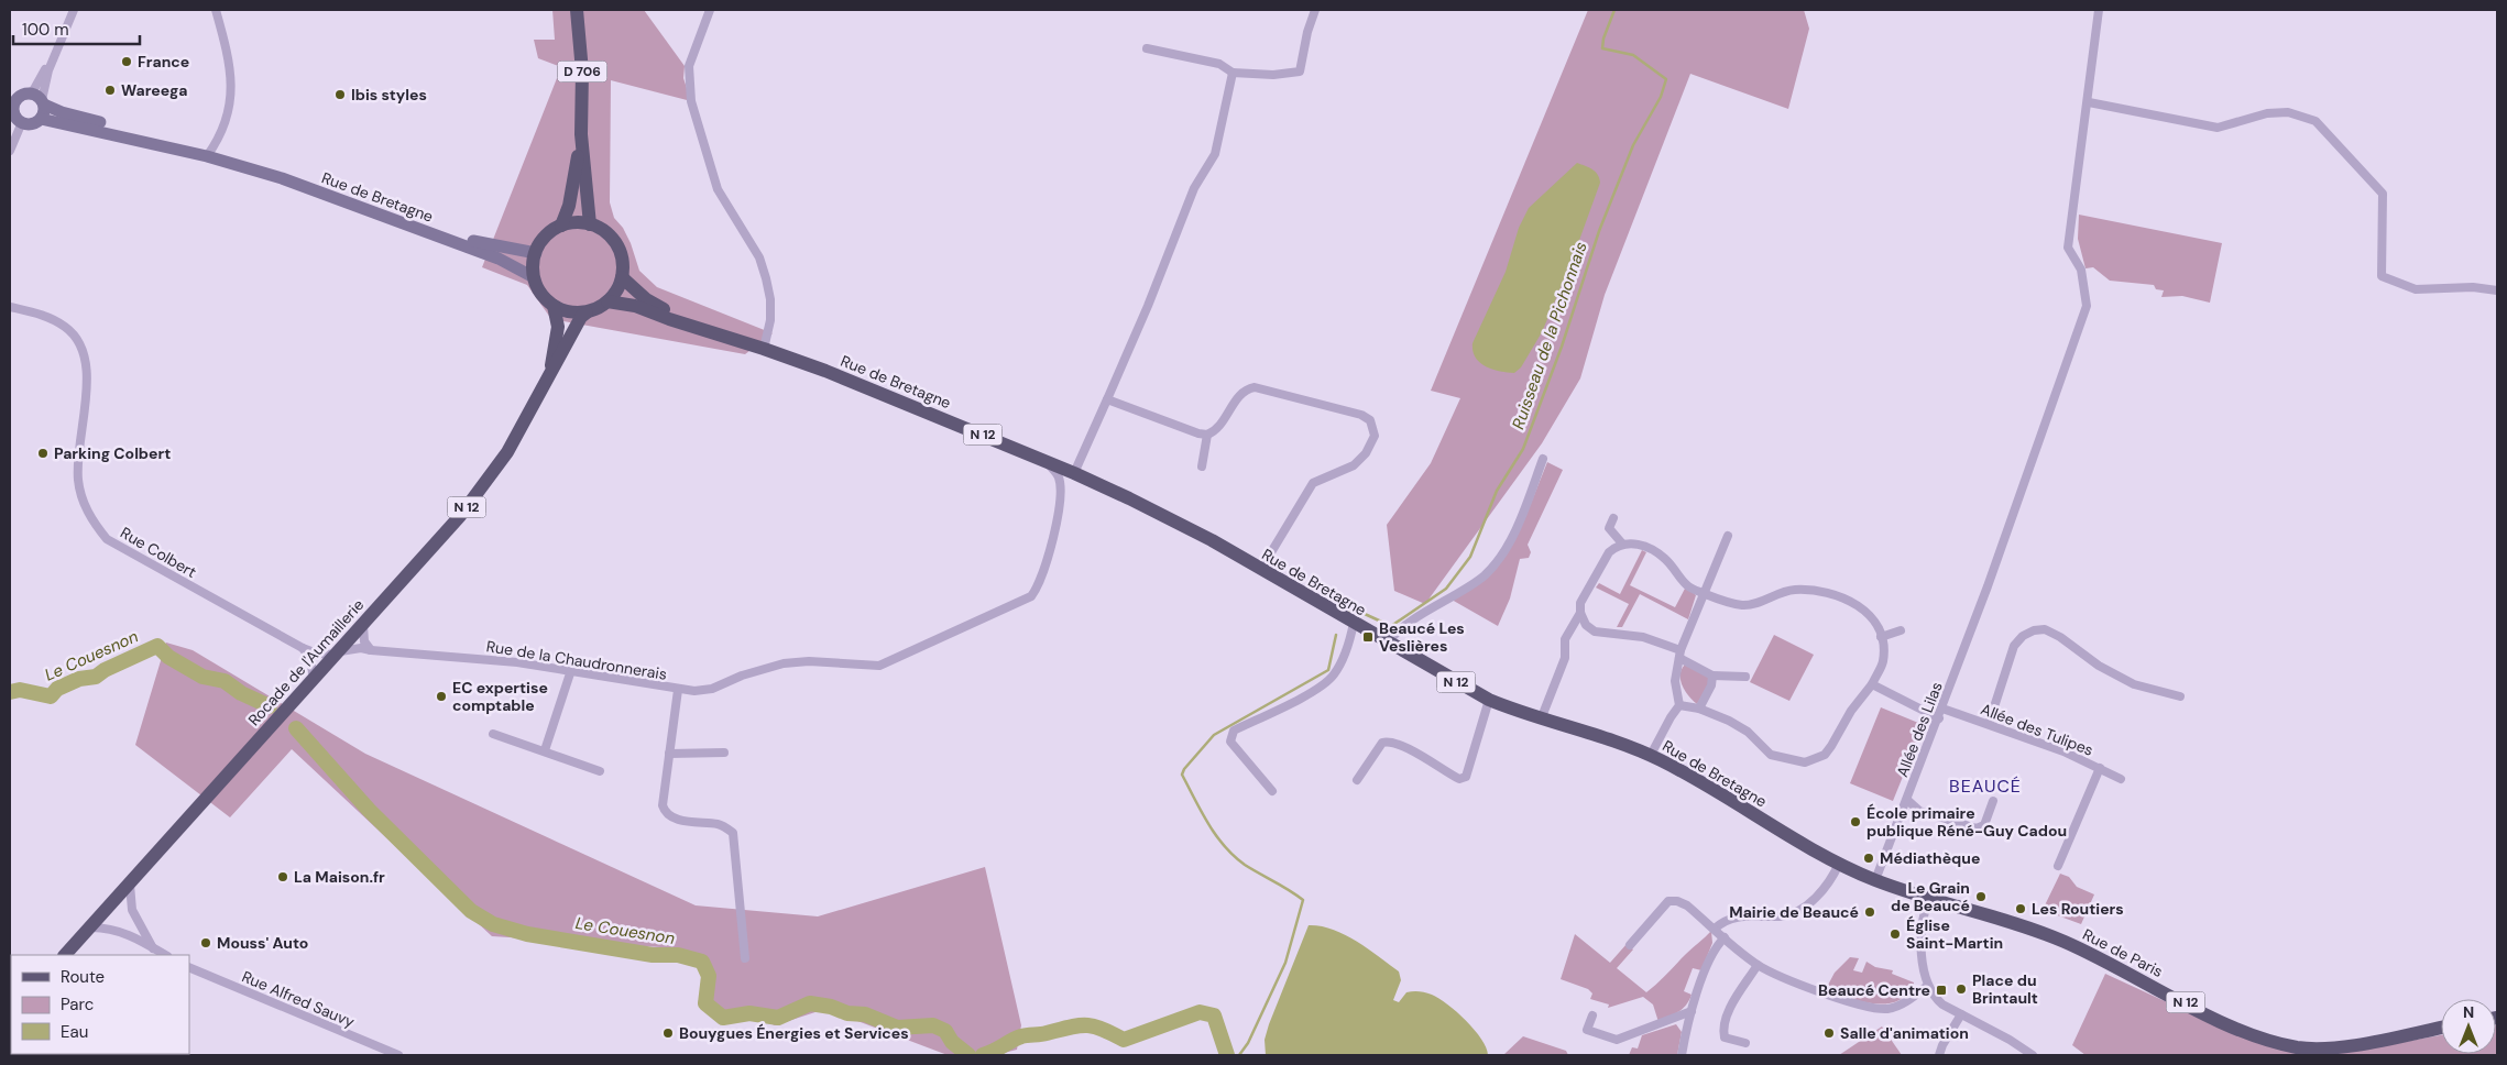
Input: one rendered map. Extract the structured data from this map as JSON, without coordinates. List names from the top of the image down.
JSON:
{
  "streets": {
    "main road": [
      "D 706",
      "Rue de Bretagne",
      "N 12",
      "Rocade de l'Aumaillerie",
      "Rue de Paris"
    ],
    "street": [
      "Rue Colbert",
      "Rue de la Chaudronnerais",
      "Allée des Lilas",
      "Allée des Tulipes",
      "Rue Alfred Sauvy"
    ]
  },
  "crossings": [
    ["D 706", "Rue de Bretagne"],
    ["D 706", "Rocade de l'Aumaillerie"],
    ["Rue de Bretagne", "Rue de la Chaudronnerais"],
    ["Rue de Bretagne", "Rocade de l'Aumaillerie"],
    ["Rue de Bretagne", "Allée des Lilas"],
    ["Rue de Bretagne", "Rue de Paris"],
    ["Rue Colbert", "Rue de la Chaudronnerais"],
    ["Rue Colbert", "Rocade de l'Aumaillerie"],
    ["Rue de la Chaudronnerais", "Rocade de l'Aumaillerie"],
    ["Allée des Lilas", "Allée des Tulipes"],
    ["Allée des Lilas", "Rue de Paris"]
  ],
  "districts": ["BEAUCÉ"],
  "water": ["Ruisseau de la Pichonnais", "Le Couesnon"],
  "places": {
    "other": [
      "France",
      "Wareega",
      "Ibis styles",
      "Parking Colbert",
      "EC expertise comptable",
      "École primaire publique Réné-Guy Cadou",
      "Médiathèque",
      "La Maison.fr",
      "Le Grain de Beaucé",
      "Les Routiers",
      "Mairie de Beaucé",
      "Église Saint-Martin",
      "Mouss' Auto",
      "Place du Brintault",
      "Bouygues Énergies et Services",
      "Salle d'animation"
    ],
    "transit": ["Beaucé Les Veslières", "Beaucé Centre"]
  },
  "legend": ["Route", "Parc", "Eau"],
  "scale_bar": "100 m",
  "north": "top"
}
